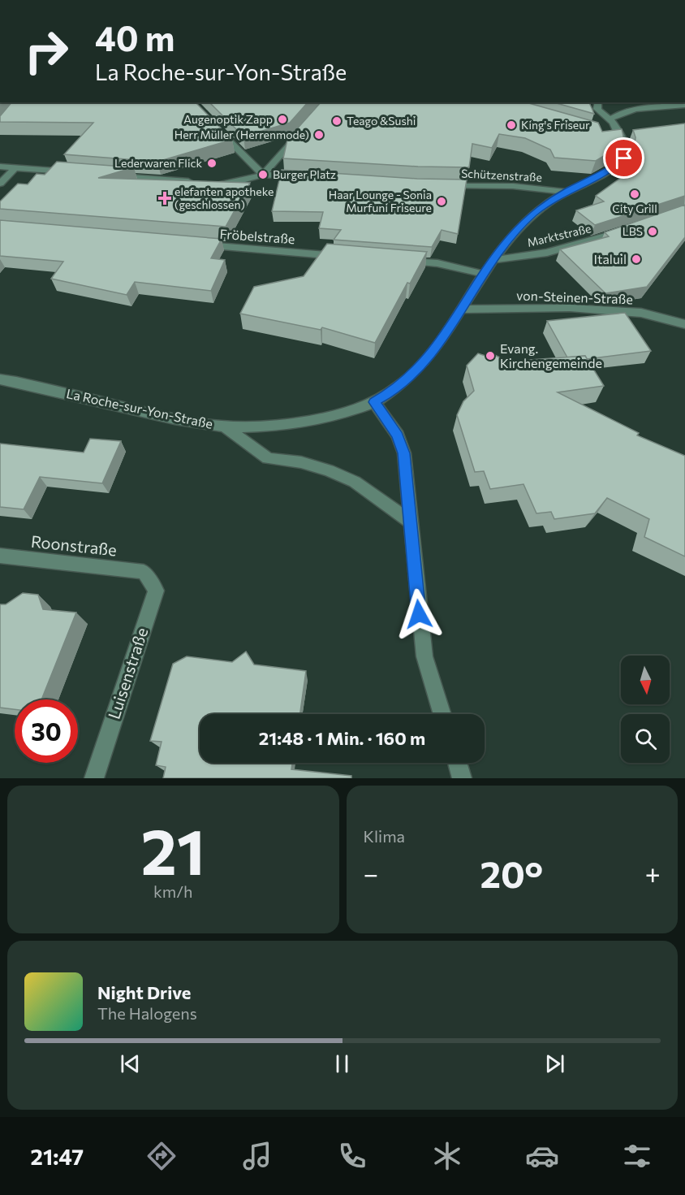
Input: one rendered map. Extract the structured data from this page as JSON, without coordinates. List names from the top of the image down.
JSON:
{
  "streets": {
    "street": [
      "Schützenstraße",
      "Marktstraße",
      "Fröbelstraße",
      "von-Steinen-Straße",
      "La Roche-sur-Yon-Straße",
      "Roonstraße",
      "Luisenstraße"
    ]
  },
  "crossings": [
    ["Schützenstraße", "La Roche-sur-Yon-Straße"],
    ["Marktstraße", "La Roche-sur-Yon-Straße"],
    ["von-Steinen-Straße", "La Roche-sur-Yon-Straße"],
    ["Roonstraße", "Luisenstraße"]
  ],
  "places": {
    "other": [
      "Augenoptik Zapp",
      "Teago &Sushi",
      "King's Friseur",
      "Herr Müller (Herrenmode)",
      "Lederwaren Flick",
      "Burger Platz",
      "City Grill",
      "Haar Lounge - Sonia Murfuni Friseure",
      "LBS",
      "Italuil",
      "Evang. Kirchengemeinde"
    ],
    "health": ["elefanten apotheke (geschlossen)"]
  },
  "north": "bottom",
  "page": {
    "turn": ["40 m", "La Roche-sur-Yon-Straße"],
    "limit": "30",
    "trip": "21:48 · 1 Min. · 160 m",
    "tile": [
      ["21", "km/h"],
      "Klima"
    ],
    "heat": ["−", "20°", "+"],
    "song": ["Night Drive", "The Halogens"],
    "tabs": "21:47"
  }
}
